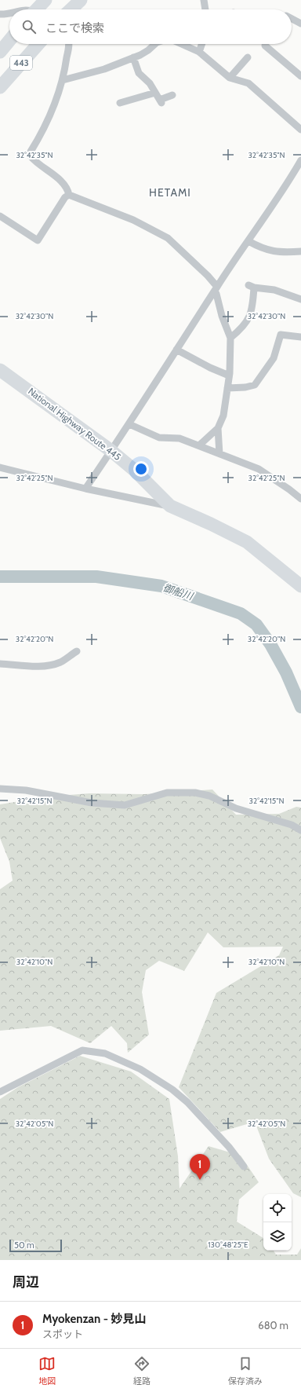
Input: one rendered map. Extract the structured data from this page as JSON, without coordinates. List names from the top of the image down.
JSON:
{
  "streets": {
    "highway": ["443", "National Highway Route 445"]
  },
  "districts": ["HETAMI"],
  "water": ["御船川"],
  "scale_bar": "50 m",
  "page": {
    "search": "ここで検索",
    "pins": "1",
    "scale": "50 m",
    "heading": "周辺",
    "list": [
      {
        "mark": "1",
        "name": "Myokenzan - 妙見山",
        "note": "スポット",
        "value": "680 m"
      }
    ],
    "nav": ["地図", "経路", "保存済み"]
  },
  "coordinates": [
    "32°42'35\"N",
    "32°42'30\"N",
    "32°42'25\"N",
    "32°42'20\"N",
    "32°42'15\"N",
    "32°42'10\"N",
    "32°42'05\"N",
    "130°48'25\"E"
  ]
}
